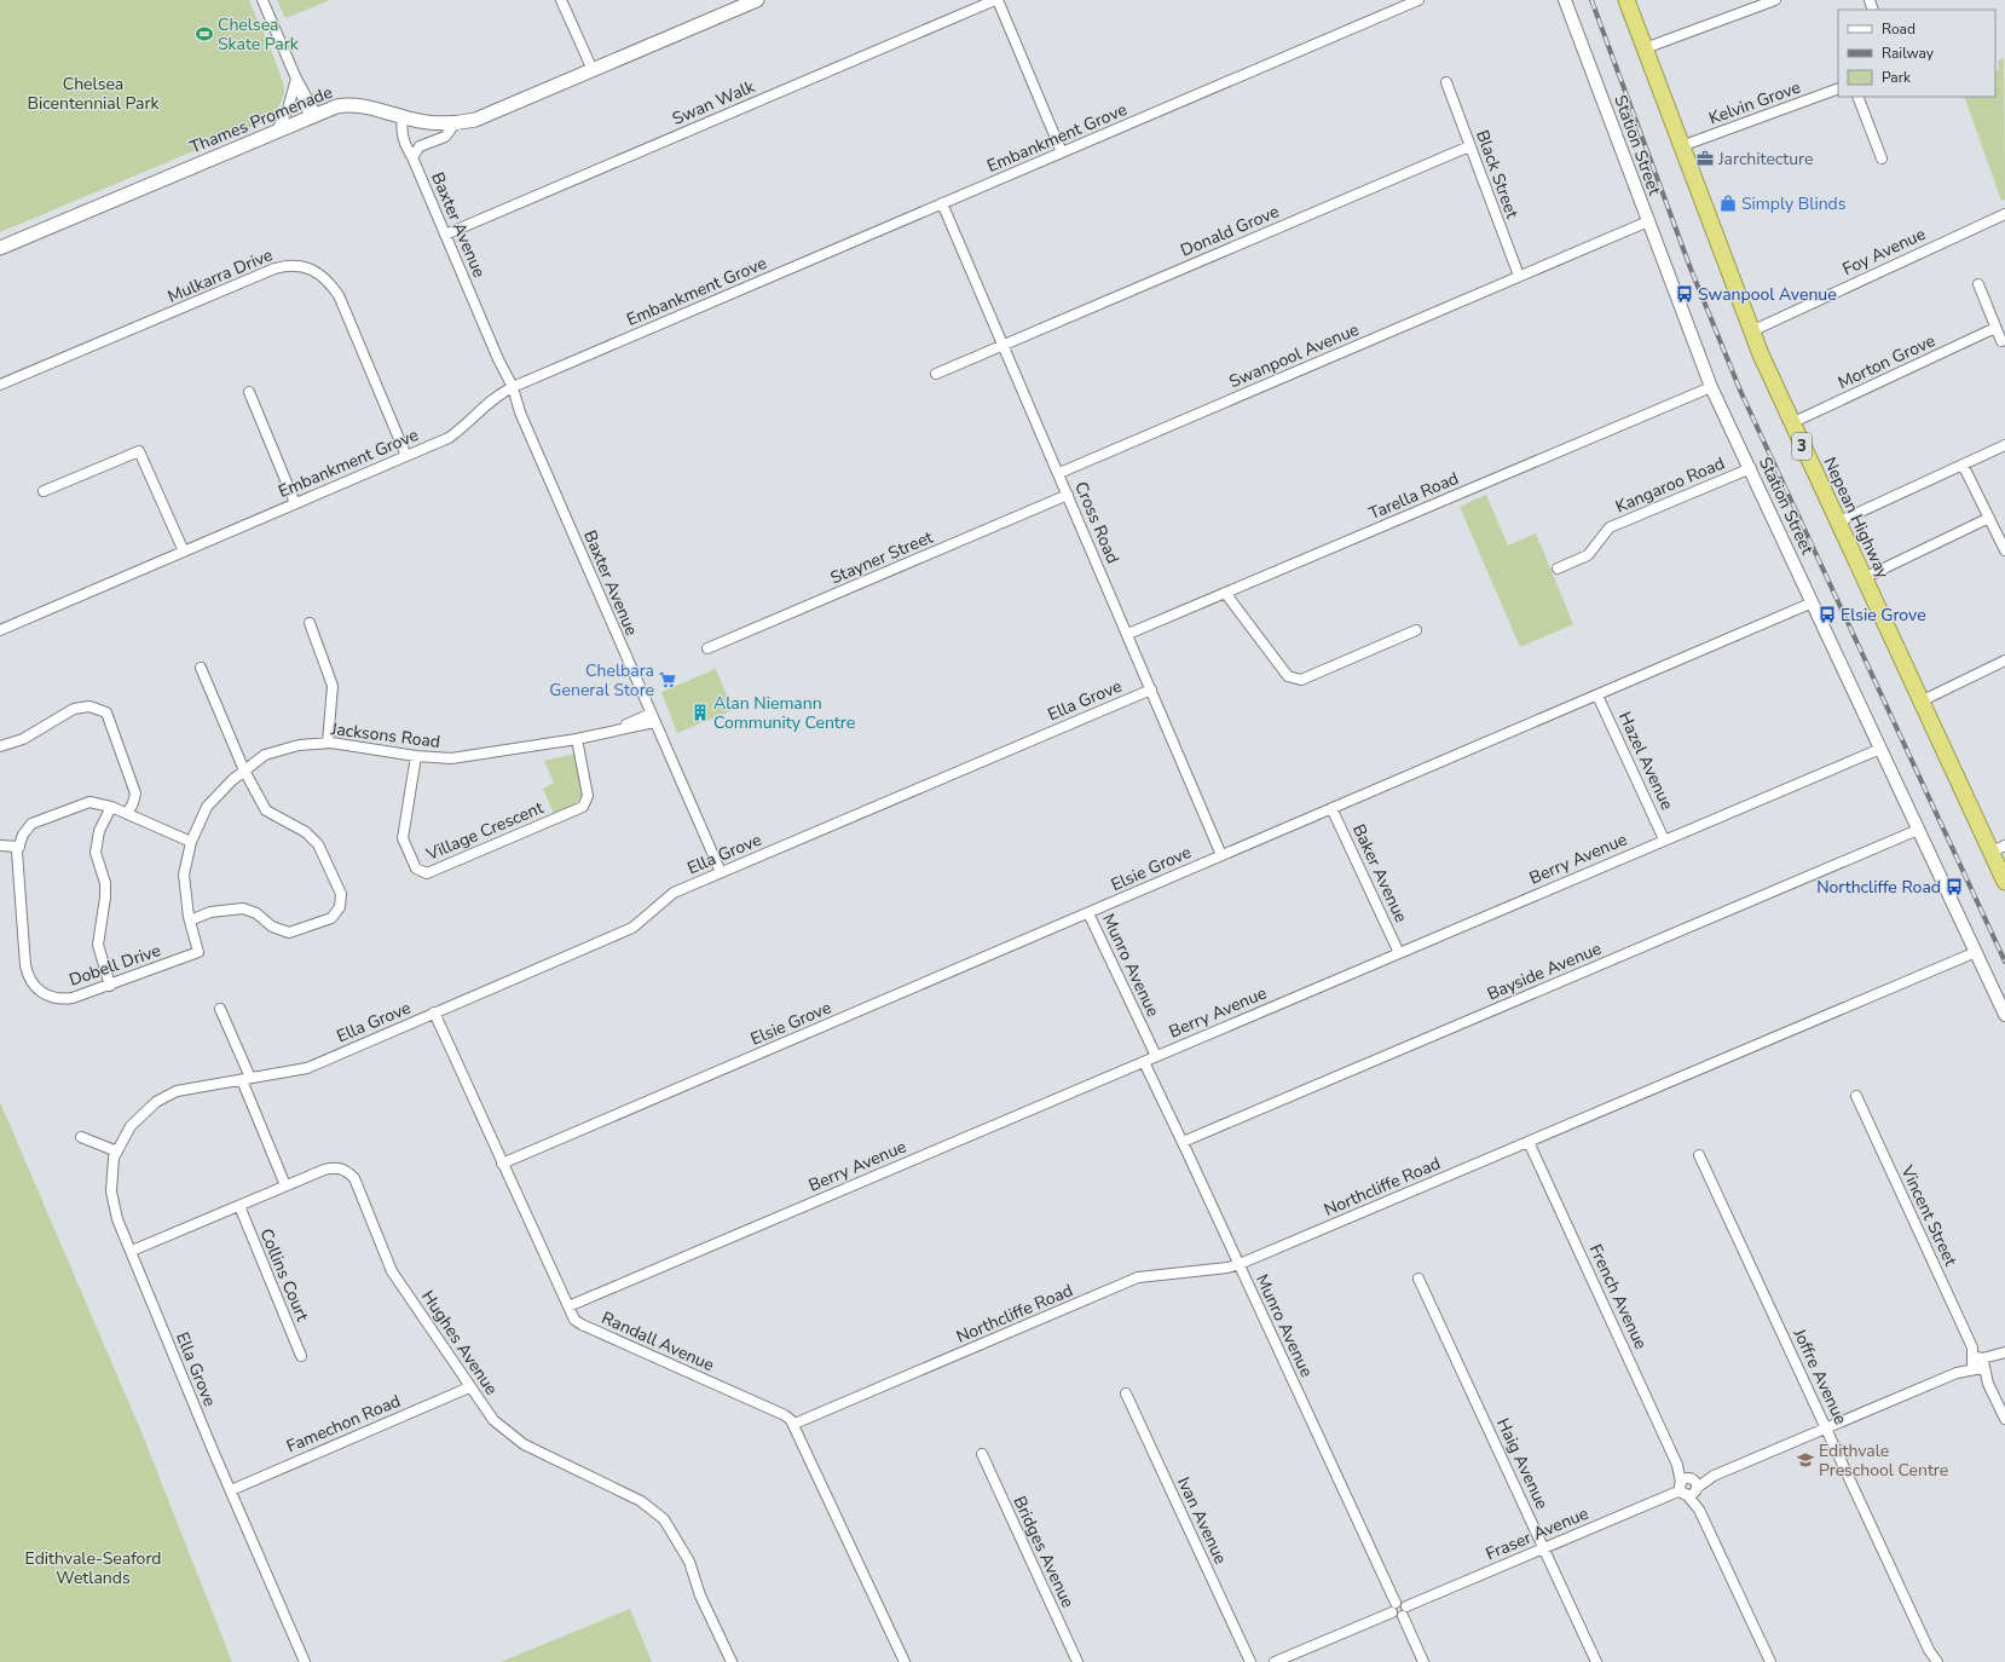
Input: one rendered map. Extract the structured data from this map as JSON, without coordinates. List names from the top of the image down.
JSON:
{
  "streets": {
    "highway": ["3", "Nepean Highway"],
    "main road": ["Thames Promenade"],
    "street": [
      "Swan Walk",
      "Kelvin Grove",
      "Embankment Grove",
      "Station Street",
      "Black Street",
      "Baxter Avenue",
      "Donald Grove",
      "Foy Avenue",
      "Mulkarra Drive",
      "Swanpool Avenue",
      "Morton Grove",
      "Kangaroo Road",
      "Tarella Road",
      "Cross Road",
      "Stayner Street",
      "Ella Grove",
      "Jacksons Road",
      "Hazel Avenue",
      "Village Crescent",
      "Berry Avenue",
      "Elsie Grove",
      "Baker Avenue",
      "Dobell Drive",
      "Munro Avenue",
      "Bayside Avenue",
      "Northcliffe Road",
      "Vincent Street",
      "Collins Court",
      "French Avenue",
      "Randall Avenue",
      "Hughes Avenue",
      "Joffre Avenue",
      "Famechon Road",
      "Haig Avenue",
      "Ivan Avenue",
      "Fraser Avenue",
      "Bridges Avenue"
    ]
  },
  "crossings": [
    ["Swan Walk", "Baxter Avenue"],
    ["Kelvin Grove", "Nepean Highway"],
    ["Thames Promenade", "Baxter Avenue"],
    ["Embankment Grove", "Baxter Avenue"],
    ["Embankment Grove", "Mulkarra Drive"],
    ["Embankment Grove", "Cross Road"],
    ["Station Street", "Swanpool Avenue"],
    ["Station Street", "Kangaroo Road"],
    ["Station Street", "Tarella Road"],
    ["Station Street", "Berry Avenue"],
    ["Station Street", "Elsie Grove"],
    ["Station Street", "Bayside Avenue"],
    ["Station Street", "Northcliffe Road"],
    ["Black Street", "Donald Grove"],
    ["Black Street", "Swanpool Avenue"],
    ["Baxter Avenue", "Ella Grove"],
    ["Baxter Avenue", "Jacksons Road"],
    ["Donald Grove", "Cross Road"],
    ["Foy Avenue", "Nepean Highway"],
    ["Swanpool Avenue", "Cross Road"],
    ["Morton Grove", "Nepean Highway"],
    ["Tarella Road", "Cross Road"],
    ["Cross Road", "Stayner Street"],
    ["Cross Road", "Ella Grove"],
    ["Cross Road", "Elsie Grove"],
    ["Ella Grove", "Randall Avenue"],
    ["Ella Grove", "Hughes Avenue"],
    ["Ella Grove", "Famechon Road"],
    ["Jacksons Road", "Village Crescent"],
    ["Jacksons Road", "Dobell Drive"],
    ["Hazel Avenue", "Berry Avenue"],
    ["Hazel Avenue", "Elsie Grove"],
    ["Berry Avenue", "Baker Avenue"],
    ["Berry Avenue", "Munro Avenue"],
    ["Berry Avenue", "Randall Avenue"],
    ["Elsie Grove", "Baker Avenue"],
    ["Elsie Grove", "Munro Avenue"],
    ["Elsie Grove", "Randall Avenue"],
    ["Munro Avenue", "Bayside Avenue"],
    ["Munro Avenue", "Northcliffe Road"],
    ["Munro Avenue", "Fraser Avenue"],
    ["Northcliffe Road", "French Avenue"],
    ["Northcliffe Road", "Randall Avenue"],
    ["Vincent Street", "Fraser Avenue"],
    ["Collins Court", "Hughes Avenue"],
    ["French Avenue", "Fraser Avenue"],
    ["Hughes Avenue", "Famechon Road"],
    ["Joffre Avenue", "Fraser Avenue"],
    ["Haig Avenue", "Fraser Avenue"]
  ],
  "parks": ["Chelsea Bicentennial Park", "Edithvale-Seaford Wetlands"],
  "places": {
    "sports": ["Chelsea Skate Park"],
    "office": ["Jarchitecture"],
    "shop": ["Simply Blinds"],
    "bus stop": ["Swanpool Avenue", "Elsie Grove", "Northcliffe Road"],
    "supermarket": ["Chelbara General Store"],
    "building": ["Alan Niemann Community Centre"],
    "school or university": ["Edithvale Preschool Centre"]
  },
  "legend": ["Road", "Railway", "Park"]
}
